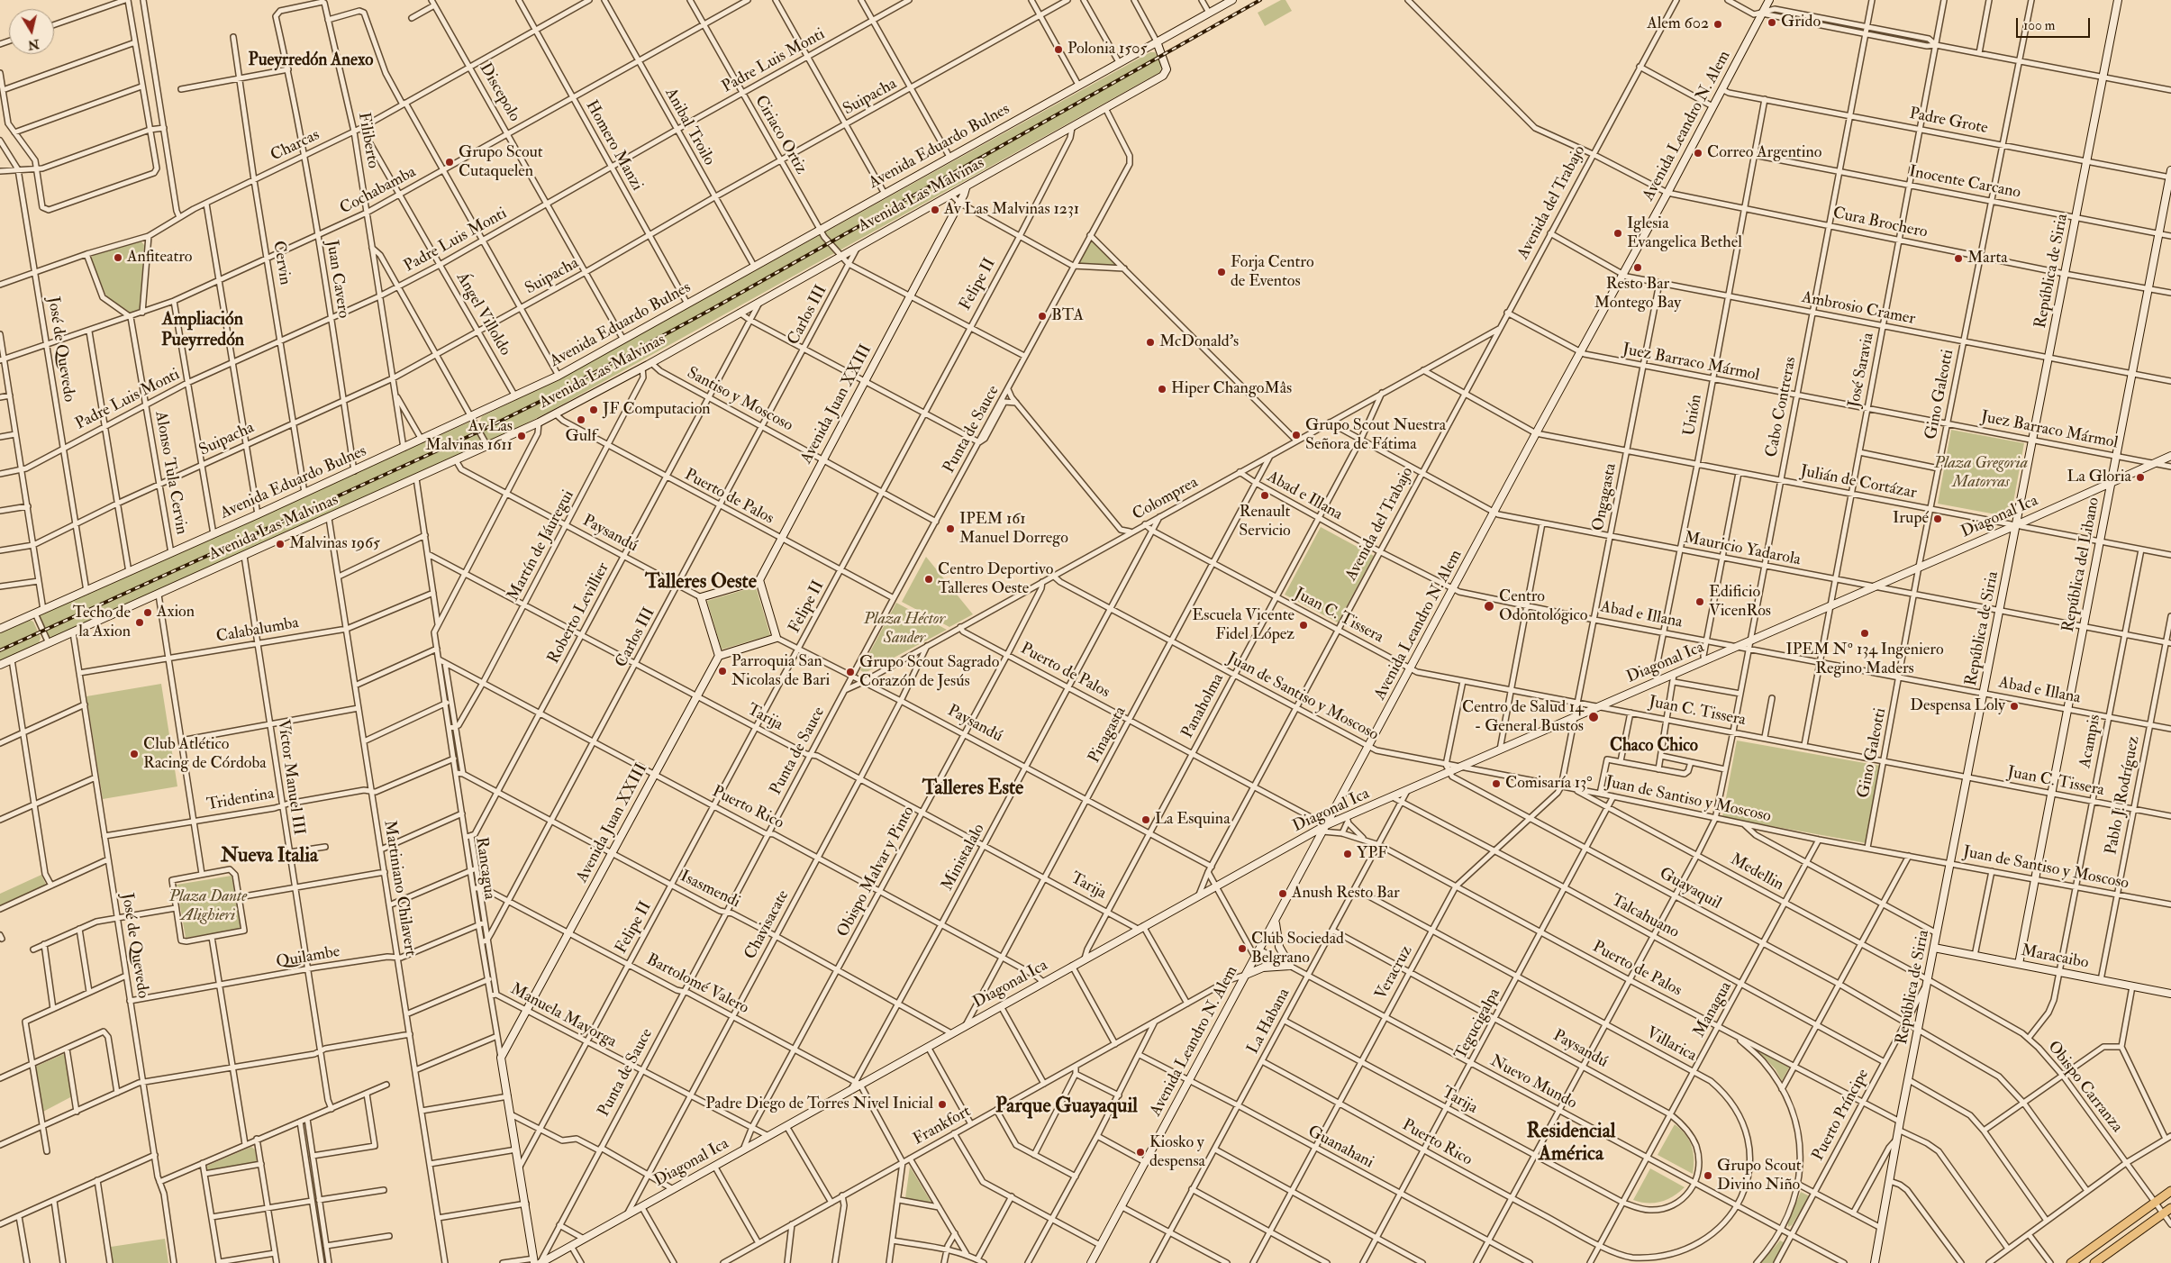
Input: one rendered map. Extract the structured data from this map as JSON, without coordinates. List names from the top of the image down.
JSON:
{
  "streets": {
    "main road": [
      "Avenida Leandro N. Alem",
      "Avenida Eduardo Bulnes",
      "Avenida Las Malvinas",
      "República de Siria",
      "Avenida Juan XXIII",
      "Diagonal Ica",
      "República del Libano",
      "Rancagua",
      "Maracaibo"
    ],
    "street": [
      "Padre Luis Monti",
      "Discepolo",
      "Suipacha",
      "Padre Grote",
      "Anibal Troilo",
      "Ciriaco Ortiz",
      "Filiberto",
      "Charcas",
      "Homero Manzi",
      "Inocente Carcano",
      "Cochabamba",
      "Avenida del Trabajo",
      "Cura Brochero",
      "Cervin",
      "Juan Cavero",
      "Felipe II",
      "Ambrosio Cramer",
      "Ángel Villoldo",
      "Carlos III",
      "José de Quevedo",
      "Juez Barraco Mármol",
      "José Saravia",
      "Gino Galeotti",
      "Santiso y Moscoso",
      "Cabo Contreras",
      "Unión",
      "Punta de Sauce",
      "Alonso Tula Cervin",
      "Julián de Cortázar",
      "Abad e Illana",
      "Puerto de Palos",
      "Ongagasta",
      "Colomprea",
      "Paysandú",
      "Martín de Jáuregui",
      "Mauricio Yadarola",
      "Roberto Levillier",
      "Juan C. Tissera",
      "Calabalumba",
      "Juan de Santiso y Moscoso",
      "Panaholma",
      "Tarija",
      "Pinagasta",
      "Acampis",
      "Víctor Manuel III",
      "Pablo J. Rodríguez",
      "Tridentina",
      "Puerto Rico",
      "Ministalalo",
      "Obispo Malvar y Pinto",
      "Medellin",
      "Martiniano Chilavert",
      "Guayaquil",
      "Isasmendi",
      "Talcahuano",
      "Chavisacate",
      "Quilambe",
      "Veracruz",
      "Bartolomé Valero",
      "Managua",
      "Manuela Mayorga",
      "La Habana",
      "Tegucigalpa",
      "Villarica",
      "Nuevo Mundo",
      "Obispo Carranza",
      "Puerto Príncipe",
      "Frankfort",
      "Guanahani"
    ]
  },
  "crossings": [
    ["Padre Luis Monti", "Discepolo"],
    ["Padre Luis Monti", "Anibal Troilo"],
    ["Padre Luis Monti", "Ciriaco Ortiz"],
    ["Padre Luis Monti", "Filiberto"],
    ["Padre Luis Monti", "Homero Manzi"],
    ["Padre Luis Monti", "Cervin"],
    ["Padre Luis Monti", "Juan Cavero"],
    ["Padre Luis Monti", "Ángel Villoldo"],
    ["Padre Luis Monti", "José de Quevedo"],
    ["Padre Luis Monti", "Alonso Tula Cervin"],
    ["Discepolo", "Suipacha"],
    ["Discepolo", "Charcas"],
    ["Discepolo", "Avenida Eduardo Bulnes"],
    ["Discepolo", "Cochabamba"],
    ["Suipacha", "Anibal Troilo"],
    ["Suipacha", "Ciriaco Ortiz"],
    ["Suipacha", "Filiberto"],
    ["Suipacha", "Homero Manzi"],
    ["Suipacha", "Cervin"],
    ["Suipacha", "Juan Cavero"],
    ["Suipacha", "Ángel Villoldo"],
    ["Suipacha", "José de Quevedo"],
    ["Suipacha", "Alonso Tula Cervin"],
    ["Padre Grote", "Avenida Leandro N. Alem"],
    ["Padre Grote", "República de Siria"],
    ["Padre Grote", "José Saravia"],
    ["Padre Grote", "Gino Galeotti"],
    ["Padre Grote", "Cabo Contreras"],
    ["Padre Grote", "Unión"],
    ["Padre Grote", "República del Libano"],
    ["Avenida Leandro N. Alem", "Cura Brochero"],
    ["Avenida Leandro N. Alem", "Ambrosio Cramer"],
    ["Avenida Leandro N. Alem", "Juez Barraco Mármol"],
    ["Avenida Leandro N. Alem", "Julián de Cortázar"],
    ["Avenida Leandro N. Alem", "Abad e Illana"],
    ["Avenida Leandro N. Alem", "Puerto de Palos"],
    ["Avenida Leandro N. Alem", "Diagonal Ica"],
    ["Avenida Leandro N. Alem", "Mauricio Yadarola"],
    ["Avenida Leandro N. Alem", "Juan C. Tissera"],
    ["Avenida Leandro N. Alem", "Juan de Santiso y Moscoso"],
    ["Avenida Leandro N. Alem", "Nuevo Mundo"],
    ["Avenida Leandro N. Alem", "Frankfort"],
    ["Avenida Leandro N. Alem", "Guanahani"],
    ["Anibal Troilo", "Avenida Eduardo Bulnes"],
    ["Anibal Troilo", "Cochabamba"],
    ["Ciriaco Ortiz", "Avenida Eduardo Bulnes"],
    ["Ciriaco Ortiz", "Cochabamba"],
    ["Ciriaco Ortiz", "Avenida Las Malvinas"],
    ["Filiberto", "Charcas"],
    ["Filiberto", "Avenida Eduardo Bulnes"],
    ["Filiberto", "Cochabamba"],
    ["Filiberto", "Juan Cavero"],
    ["Charcas", "Homero Manzi"],
    ["Charcas", "Cervin"],
    ["Charcas", "Juan Cavero"],
    ["Charcas", "Ángel Villoldo"],
    ["Charcas", "José de Quevedo"],
    ["Homero Manzi", "Avenida Eduardo Bulnes"],
    ["Homero Manzi", "Cochabamba"],
    ["Avenida Eduardo Bulnes", "Avenida Las Malvinas"],
    ["Avenida Eduardo Bulnes", "Cervin"],
    ["Avenida Eduardo Bulnes", "Juan Cavero"],
    ["Avenida Eduardo Bulnes", "Ángel Villoldo"],
    ["Avenida Eduardo Bulnes", "José de Quevedo"],
    ["Avenida Eduardo Bulnes", "Alonso Tula Cervin"],
    ["Inocente Carcano", "República de Siria"],
    ["Inocente Carcano", "José Saravia"],
    ["Inocente Carcano", "Gino Galeotti"],
    ["Inocente Carcano", "Cabo Contreras"],
    ["Inocente Carcano", "Unión"],
    ["Inocente Carcano", "República del Libano"],
    ["Cochabamba", "Cervin"],
    ["Cochabamba", "Juan Cavero"],
    ["Cochabamba", "Ángel Villoldo"],
    ["Cochabamba", "José de Quevedo"],
    ["Cochabamba", "Alonso Tula Cervin"],
    ["Avenida Las Malvinas", "Felipe II"],
    ["Avenida Las Malvinas", "Carlos III"],
    ["Avenida Las Malvinas", "José de Quevedo"],
    ["Avenida Las Malvinas", "Santiso y Moscoso"],
    ["Avenida Las Malvinas", "Avenida Juan XXIII"],
    ["Avenida Las Malvinas", "Punta de Sauce"],
    ["Avenida Las Malvinas", "Puerto de Palos"],
    ["Avenida Las Malvinas", "Paysandú"],
    ["Avenida Las Malvinas", "Martín de Jáuregui"],
    ["Avenida Las Malvinas", "Roberto Levillier"],
    ["Avenida Las Malvinas", "Víctor Manuel III"],
    ["Avenida Las Malvinas", "Rancagua"],
    ["Avenida Las Malvinas", "Martiniano Chilavert"],
    ["Avenida del Trabajo", "Cura Brochero"],
    ["Avenida del Trabajo", "Ambrosio Cramer"],
    ["Avenida del Trabajo", "Juez Barraco Mármol"],
    ["Avenida del Trabajo", "Julián de Cortázar"],
    ["Avenida del Trabajo", "Abad e Illana"],
    ["Avenida del Trabajo", "Puerto de Palos"],
    ["Avenida del Trabajo", "Colomprea"],
    ["Avenida del Trabajo", "Diagonal Ica"],
    ["Avenida del Trabajo", "Paysandú"],
    ["Avenida del Trabajo", "Mauricio Yadarola"],
    ["Avenida del Trabajo", "Juan C. Tissera"],
    ["Avenida del Trabajo", "Juan de Santiso y Moscoso"],
    ["Cura Brochero", "República de Siria"],
    ["Cura Brochero", "José Saravia"],
    ["Cura Brochero", "Gino Galeotti"],
    ["Cura Brochero", "Cabo Contreras"],
    ["Cura Brochero", "Unión"],
    ["Cura Brochero", "República del Libano"],
    ["República de Siria", "Ambrosio Cramer"],
    ["República de Siria", "Juez Barraco Mármol"],
    ["República de Siria", "Julián de Cortázar"],
    ["República de Siria", "Abad e Illana"],
    ["República de Siria", "Puerto de Palos"],
    ["República de Siria", "Diagonal Ica"],
    ["República de Siria", "Mauricio Yadarola"],
    ["República de Siria", "Juan C. Tissera"],
    ["República de Siria", "Juan de Santiso y Moscoso"],
    ["República de Siria", "Medellin"],
    ["República de Siria", "Guayaquil"],
    ["República de Siria", "Maracaibo"],
    ["República de Siria", "Obispo Carranza"],
    ["República de Siria", "Puerto Príncipe"],
    ["Felipe II", "Santiso y Moscoso"],
    ["Felipe II", "Puerto de Palos"],
    ["Felipe II", "Paysandú"],
    ["Felipe II", "Tarija"],
    ["Felipe II", "Puerto Rico"],
    ["Felipe II", "Rancagua"],
    ["Felipe II", "Isasmendi"],
    ["Felipe II", "Bartolomé Valero"],
    ["Felipe II", "Manuela Mayorga"],
    ["Ambrosio Cramer", "José Saravia"],
    ["Ambrosio Cramer", "Gino Galeotti"],
    ["Ambrosio Cramer", "Cabo Contreras"],
    ["Ambrosio Cramer", "Unión"],
    ["Ambrosio Cramer", "Ongagasta"],
    ["Ambrosio Cramer", "República del Libano"],
    ["Carlos III", "Santiso y Moscoso"],
    ["Carlos III", "Puerto de Palos"],
    ["Carlos III", "Paysandú"],
    ["Carlos III", "Tarija"],
    ["Carlos III", "Puerto Rico"],
    ["Carlos III", "Rancagua"],
    ["Carlos III", "Isasmendi"],
    ["Carlos III", "Bartolomé Valero"],
    ["José de Quevedo", "Calabalumba"],
    ["José de Quevedo", "Tridentina"],
    ["José de Quevedo", "Quilambe"],
    ["Juez Barraco Mármol", "José Saravia"],
    ["Juez Barraco Mármol", "Gino Galeotti"],
    ["Juez Barraco Mármol", "Cabo Contreras"],
    ["Juez Barraco Mármol", "Unión"],
    ["Juez Barraco Mármol", "Ongagasta"],
    ["Juez Barraco Mármol", "Diagonal Ica"],
    ["Juez Barraco Mármol", "República del Libano"],
    ["José Saravia", "Julián de Cortázar"],
    ["José Saravia", "Abad e Illana"],
    ["José Saravia", "Diagonal Ica"],
    ["José Saravia", "Mauricio Yadarola"],
    ["José Saravia", "Juan C. Tissera"],
    ["Gino Galeotti", "Julián de Cortázar"],
    ["Gino Galeotti", "Abad e Illana"],
    ["Gino Galeotti", "Diagonal Ica"],
    ["Gino Galeotti", "Mauricio Yadarola"],
    ["Gino Galeotti", "Juan C. Tissera"],
    ["Gino Galeotti", "Juan de Santiso y Moscoso"],
    ["Santiso y Moscoso", "Avenida Juan XXIII"],
    ["Santiso y Moscoso", "Punta de Sauce"],
    ["Santiso y Moscoso", "Roberto Levillier"],
    ["Avenida Juan XXIII", "Puerto de Palos"],
    ["Avenida Juan XXIII", "Tarija"],
    ["Avenida Juan XXIII", "Puerto Rico"],
    ["Avenida Juan XXIII", "Rancagua"],
    ["Avenida Juan XXIII", "Isasmendi"],
    ["Avenida Juan XXIII", "Bartolomé Valero"],
    ["Avenida Juan XXIII", "Manuela Mayorga"],
    ["Cabo Contreras", "Julián de Cortázar"],
    ["Cabo Contreras", "Abad e Illana"],
    ["Cabo Contreras", "Puerto de Palos"],
    ["Cabo Contreras", "Diagonal Ica"],
    ["Cabo Contreras", "Paysandú"],
    ["Cabo Contreras", "Mauricio Yadarola"],
    ["Cabo Contreras", "Juan C. Tissera"],
    ["Cabo Contreras", "Juan de Santiso y Moscoso"],
    ["Cabo Contreras", "Tarija"],
    ["Cabo Contreras", "Puerto Rico"],
    ["Cabo Contreras", "Medellin"],
    ["Cabo Contreras", "Guayaquil"],
    ["Cabo Contreras", "Talcahuano"],
    ["Cabo Contreras", "Villarica"],
    ["Cabo Contreras", "Nuevo Mundo"],
    ["Cabo Contreras", "Guanahani"],
    ["Unión", "Julián de Cortázar"],
    ["Unión", "Abad e Illana"],
    ["Unión", "Diagonal Ica"],
    ["Unión", "Mauricio Yadarola"],
    ["Punta de Sauce", "Puerto de Palos"],
    ["Punta de Sauce", "Colomprea"],
    ["Punta de Sauce", "Diagonal Ica"],
    ["Punta de Sauce", "Paysandú"],
    ["Punta de Sauce", "Tarija"],
    ["Punta de Sauce", "Puerto Rico"],
    ["Punta de Sauce", "Isasmendi"],
    ["Punta de Sauce", "Bartolomé Valero"],
    ["Punta de Sauce", "Manuela Mayorga"],
    ["Julián de Cortázar", "Ongagasta"],
    ["Julián de Cortázar", "Colomprea"],
    ["Julián de Cortázar", "Diagonal Ica"],
    ["Julián de Cortázar", "República del Libano"],
    ["Julián de Cortázar", "Acampis"],
    ["Abad e Illana", "Ongagasta"],
    ["Abad e Illana", "Colomprea"],
    ["Abad e Illana", "Diagonal Ica"],
    ["Abad e Illana", "República del Libano"],
    ["Abad e Illana", "Panaholma"],
    ["Abad e Illana", "Pinagasta"],
    ["Abad e Illana", "Acampis"],
    ["Abad e Illana", "Pablo J. Rodríguez"],
    ["Puerto de Palos", "Colomprea"],
    ["Puerto de Palos", "Diagonal Ica"],
    ["Puerto de Palos", "Martín de Jáuregui"],
    ["Puerto de Palos", "Roberto Levillier"],
    ["Puerto de Palos", "Panaholma"],
    ["Puerto de Palos", "Pinagasta"],
    ["Puerto de Palos", "Ministalalo"],
    ["Puerto de Palos", "Obispo Malvar y Pinto"],
    ["Puerto de Palos", "Veracruz"],
    ["Puerto de Palos", "Managua"],
    ["Puerto de Palos", "La Habana"],
    ["Puerto de Palos", "Tegucigalpa"],
    ["Puerto de Palos", "Puerto Príncipe"],
    ["Ongagasta", "Diagonal Ica"],
    ["Ongagasta", "Mauricio Yadarola"],
    ["Ongagasta", "Juan C. Tissera"],
    ["Colomprea", "Paysandú"],
    ["Colomprea", "Mauricio Yadarola"],
    ["Colomprea", "Juan C. Tissera"],
    ["Colomprea", "Juan de Santiso y Moscoso"],
    ["Colomprea", "Panaholma"],
    ["Colomprea", "Pinagasta"],
    ["Colomprea", "Ministalalo"],
    ["Colomprea", "Obispo Malvar y Pinto"],
    ["Colomprea", "Chavisacate"],
    ["Diagonal Ica", "Mauricio Yadarola"],
    ["Diagonal Ica", "República del Libano"],
    ["Diagonal Ica", "Juan C. Tissera"],
    ["Diagonal Ica", "Juan de Santiso y Moscoso"],
    ["Diagonal Ica", "Panaholma"],
    ["Diagonal Ica", "Tarija"],
    ["Diagonal Ica", "Pinagasta"],
    ["Diagonal Ica", "Puerto Rico"],
    ["Diagonal Ica", "Ministalalo"],
    ["Diagonal Ica", "Obispo Malvar y Pinto"],
    ["Diagonal Ica", "Guayaquil"],
    ["Diagonal Ica", "Isasmendi"],
    ["Diagonal Ica", "Talcahuano"],
    ["Diagonal Ica", "Chavisacate"],
    ["Diagonal Ica", "Bartolomé Valero"],
    ["Diagonal Ica", "Manuela Mayorga"],
    ["Diagonal Ica", "La Habana"],
    ["Paysandú", "Martín de Jáuregui"],
    ["Paysandú", "Roberto Levillier"],
    ["Paysandú", "Panaholma"],
    ["Paysandú", "Pinagasta"],
    ["Paysandú", "Ministalalo"],
    ["Paysandú", "Obispo Malvar y Pinto"],
    ["Paysandú", "Chavisacate"],
    ["Paysandú", "Veracruz"],
    ["Paysandú", "Managua"],
    ["Paysandú", "La Habana"],
    ["Paysandú", "Tegucigalpa"],
    ["Paysandú", "Nuevo Mundo"],
    ["Martín de Jáuregui", "Tarija"],
    ["Martín de Jáuregui", "Puerto Rico"],
    ["Mauricio Yadarola", "República del Libano"],
    ["Mauricio Yadarola", "Panaholma"],
    ["Mauricio Yadarola", "Acampis"],
    ["Mauricio Yadarola", "Pablo J. Rodríguez"],
    ["República del Libano", "Juan C. Tissera"],
    ["República del Libano", "Juan de Santiso y Moscoso"],
    ["República del Libano", "Maracaibo"],
    ["Roberto Levillier", "Tarija"],
    ["Roberto Levillier", "Puerto Rico"],
    ["Roberto Levillier", "Rancagua"],
    ["Roberto Levillier", "Isasmendi"],
    ["Juan C. Tissera", "Panaholma"],
    ["Juan C. Tissera", "Pinagasta"],
    ["Juan C. Tissera", "Acampis"],
    ["Juan C. Tissera", "Pablo J. Rodríguez"],
    ["Juan C. Tissera", "Ministalalo"],
    ["Calabalumba", "Víctor Manuel III"],
    ["Calabalumba", "Rancagua"],
    ["Calabalumba", "Martiniano Chilavert"],
    ["Juan de Santiso y Moscoso", "Panaholma"],
    ["Juan de Santiso y Moscoso", "Pinagasta"],
    ["Juan de Santiso y Moscoso", "Acampis"],
    ["Juan de Santiso y Moscoso", "Pablo J. Rodríguez"],
    ["Juan de Santiso y Moscoso", "Ministalalo"],
    ["Juan de Santiso y Moscoso", "Medellin"],
    ["Juan de Santiso y Moscoso", "Veracruz"],
    ["Juan de Santiso y Moscoso", "Managua"],
    ["Juan de Santiso y Moscoso", "Tegucigalpa"],
    ["Panaholma", "Tarija"],
    ["Tarija", "Pinagasta"],
    ["Tarija", "Ministalalo"],
    ["Tarija", "Rancagua"],
    ["Tarija", "Obispo Malvar y Pinto"],
    ["Tarija", "Chavisacate"],
    ["Tarija", "Veracruz"],
    ["Tarija", "Managua"],
    ["Tarija", "La Habana"],
    ["Tarija", "Tegucigalpa"],
    ["Pinagasta", "Puerto Rico"],
    ["Acampis", "Maracaibo"],
    ["Acampis", "Obispo Carranza"],
    ["Víctor Manuel III", "Tridentina"],
    ["Víctor Manuel III", "Quilambe"],
    ["Pablo J. Rodríguez", "Maracaibo"],
    ["Tridentina", "Rancagua"],
    ["Tridentina", "Martiniano Chilavert"],
    ["Puerto Rico", "Ministalalo"],
    ["Puerto Rico", "Rancagua"],
    ["Puerto Rico", "Obispo Malvar y Pinto"],
    ["Puerto Rico", "Chavisacate"],
    ["Puerto Rico", "Veracruz"],
    ["Puerto Rico", "Managua"],
    ["Puerto Rico", "La Habana"],
    ["Puerto Rico", "Tegucigalpa"],
    ["Puerto Rico", "Villarica"],
    ["Ministalalo", "Isasmendi"],
    ["Ministalalo", "Bartolomé Valero"],
    ["Rancagua", "Isasmendi"],
    ["Rancagua", "Quilambe"],
    ["Rancagua", "Bartolomé Valero"],
    ["Rancagua", "Manuela Mayorga"],
    ["Obispo Malvar y Pinto", "Isasmendi"],
    ["Obispo Malvar y Pinto", "Bartolomé Valero"],
    ["Obispo Malvar y Pinto", "Manuela Mayorga"],
    ["Medellin", "Managua"],
    ["Medellin", "Tegucigalpa"],
    ["Medellin", "Obispo Carranza"],
    ["Medellin", "Puerto Príncipe"],
    ["Martiniano Chilavert", "Quilambe"],
    ["Guayaquil", "Veracruz"],
    ["Guayaquil", "Managua"],
    ["Guayaquil", "Tegucigalpa"],
    ["Guayaquil", "Puerto Príncipe"],
    ["Isasmendi", "Chavisacate"],
    ["Talcahuano", "Veracruz"],
    ["Talcahuano", "Managua"],
    ["Talcahuano", "La Habana"],
    ["Talcahuano", "Tegucigalpa"],
    ["Talcahuano", "Puerto Príncipe"],
    ["Chavisacate", "Bartolomé Valero"],
    ["Chavisacate", "Manuela Mayorga"],
    ["Veracruz", "Villarica"],
    ["Veracruz", "Nuevo Mundo"],
    ["Veracruz", "Guanahani"],
    ["Managua", "Villarica"],
    ["Managua", "Nuevo Mundo"],
    ["La Habana", "Villarica"],
    ["La Habana", "Nuevo Mundo"],
    ["La Habana", "Guanahani"],
    ["Tegucigalpa", "Villarica"],
    ["Tegucigalpa", "Nuevo Mundo"],
    ["Tegucigalpa", "Guanahani"],
    ["Villarica", "Nuevo Mundo"],
    ["Nuevo Mundo", "Puerto Príncipe"],
    ["Obispo Carranza", "Puerto Príncipe"]
  ],
  "districts": [
    "Pueyrredón Anexo",
    "Ampliación Pueyrredón",
    "Talleres Oeste",
    "Chaco Chico",
    "Talleres Este",
    "Nueva Italia",
    "Parque Guayaquil",
    "Residencial América"
  ],
  "parks": ["Plaza Gregoria Matorras", "Plaza Héctor Sander", "Plaza Dante Alighieri"],
  "places": [
    "Grido",
    "Alem 602",
    "Polonia 1505",
    "Correo Argentino",
    "Grupo Scout Cutaquelen",
    "Av Las Malvinas 1231",
    "Iglesia Evangelica Bethel",
    "Anfiteatro",
    "Marta",
    "Resto Bar Montego Bay",
    "Forja Centro de Eventos",
    "BTA",
    "McDonald's",
    "Hiper ChangoMâs",
    "JF Computacion",
    "Gulf",
    "Grupo Scout Nuestra Señora de Fátima",
    "Av Las Malvinas 1611",
    "La Gloria",
    "Renault Servicio",
    "Irupé",
    "IPEM 161 Manuel Dorrego",
    "Malvinas 1965",
    "Centro Deportivo Talleres Oeste",
    "Edificio VicenRos",
    "Centro Odontológico",
    "Axion",
    "Techo de la Axion",
    "Escuela Vicente Fidel López",
    "IPEM Nº 134 Ingeniero Regino Maders",
    "Parroquia San Nicolas de Bari",
    "Grupo Scout Sagrado Corazón de Jesús",
    "Despensa Loly",
    "Centro de Salud 14 - General Bustos",
    "Club Atlético Racing de Córdoba",
    "Comisaría 13°",
    "La Esquina",
    "YPF",
    "Anush Resto Bar",
    "Club Sociedad Belgrano",
    "Padre Diego de Torres Nivel Inicial",
    "Kiosko y despensa",
    "Grupo Scout Divino Niño"
  ],
  "scale_bar": "100 m",
  "north": "bottom"
}
